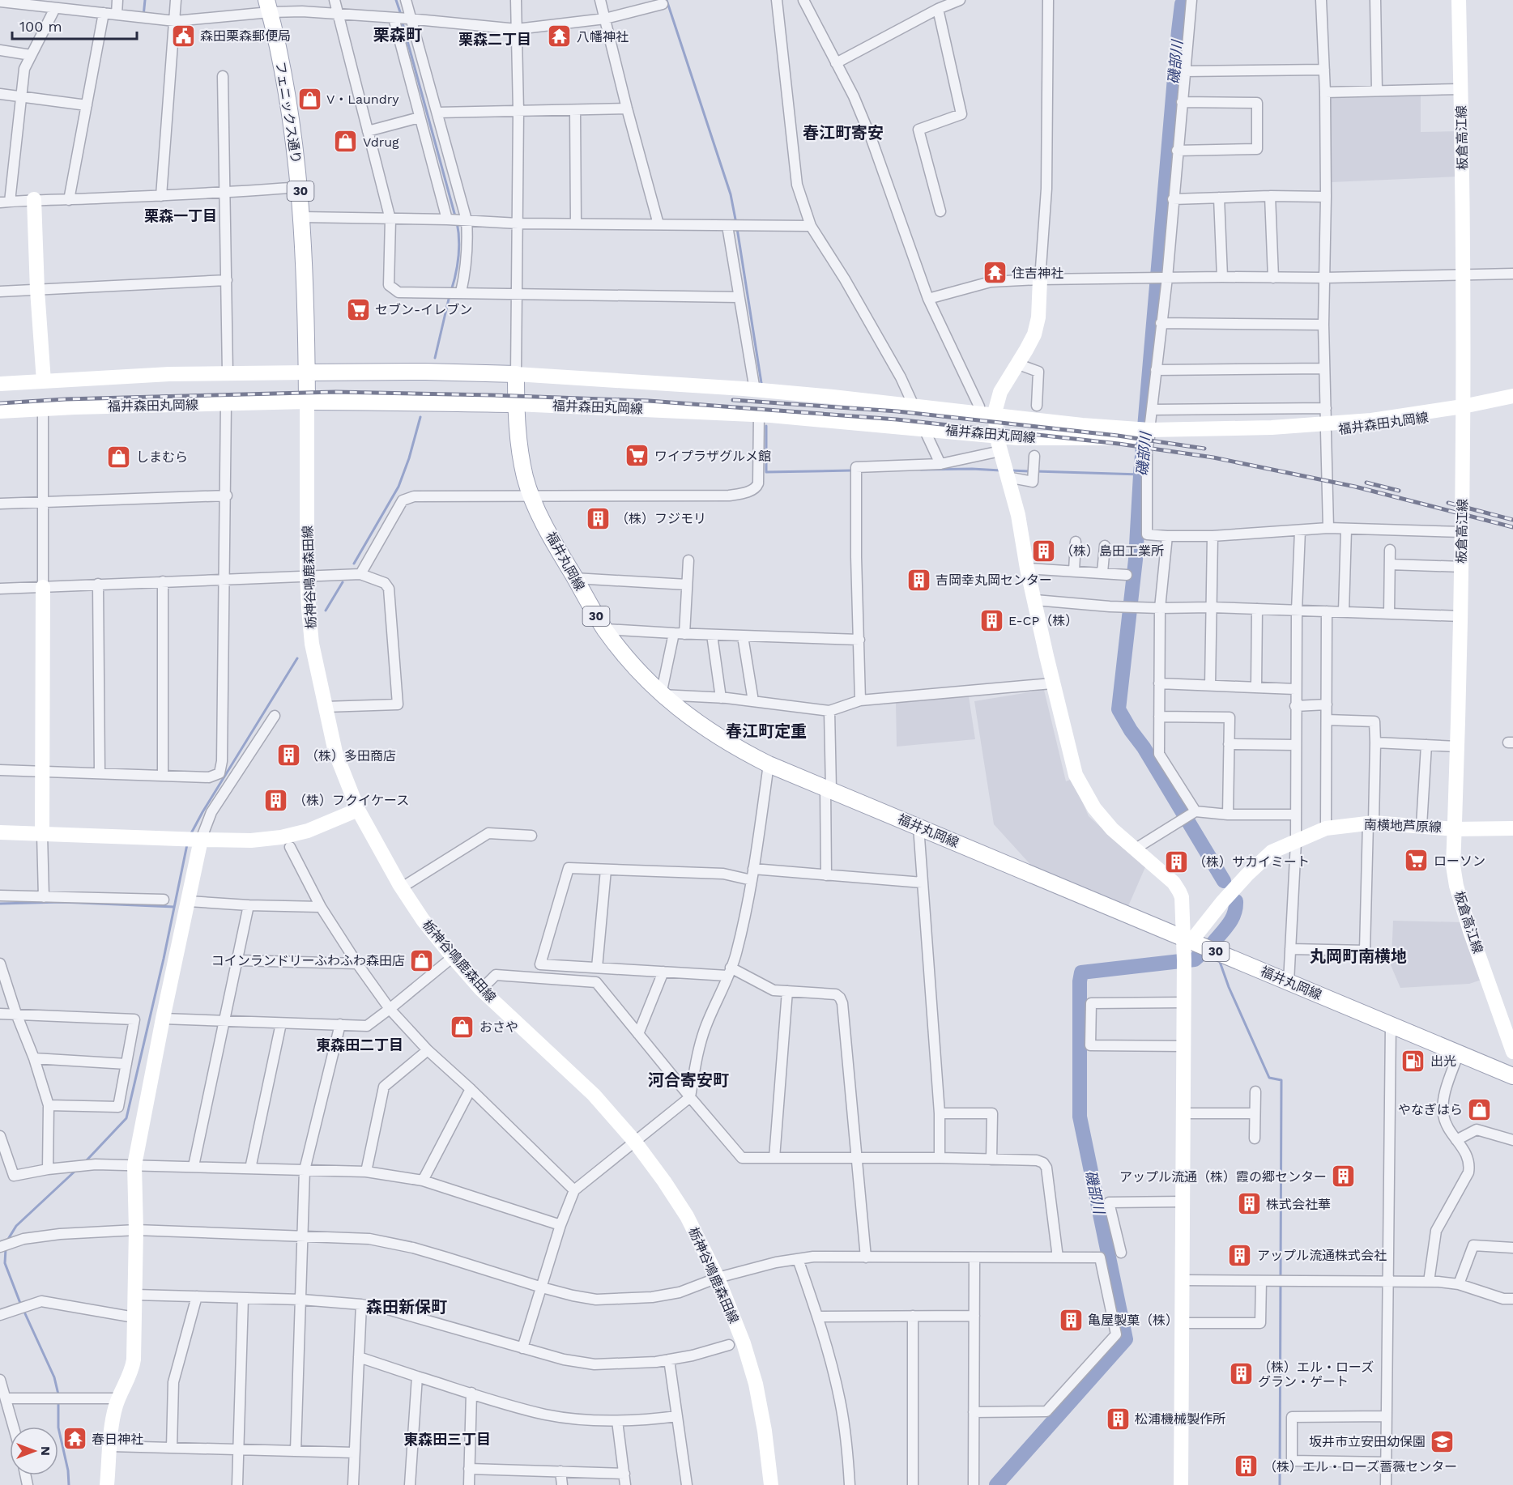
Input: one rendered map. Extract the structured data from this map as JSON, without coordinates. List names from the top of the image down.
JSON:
{
  "streets": {
    "main road": [
      "フェニックス通り",
      "板倉高江線",
      "30",
      "福井森田丸岡線",
      "福井丸岡線",
      "栃神谷鳴鹿森田線",
      "南横地芦原線"
    ]
  },
  "crossings": [
    ["フェニックス通り", "30"],
    ["板倉高江線", "福井森田丸岡線"],
    ["板倉高江線", "南横地芦原線"],
    ["30", "福井森田丸岡線"],
    ["30", "栃神谷鳴鹿森田線"],
    ["福井森田丸岡線", "福井丸岡線"],
    ["福井森田丸岡線", "栃神谷鳴鹿森田線"],
    ["福井丸岡線", "南横地芦原線"]
  ],
  "districts": [
    "栗森町",
    "栗森二丁目",
    "春江町寄安",
    "栗森一丁目",
    "春江町定重",
    "丸岡町南横地",
    "東森田二丁目",
    "河合寄安町",
    "森田新保町",
    "東森田三丁目"
  ],
  "water": ["磯部川"],
  "places": {
    "public building": ["森田栗森郵便局"],
    "temple": ["八幡神社", "住吉神社", "春日神社"],
    "shop": [
      "V・Laundry",
      "Vdrug",
      "しまむら",
      "コインランドリーふわふわ森田店",
      "おさや",
      "やなぎはら"
    ],
    "supermarket": ["セブン-イレブン", "ワイプラザグルメ館", "ローソン"],
    "building": [
      "（株）フジモリ",
      "（株）島田工業所",
      "吉岡幸丸岡センター",
      "E-CP（株）",
      "（株）多田商店",
      "（株）フクイケース",
      "（株）サカイミート",
      "アップル流通（株）霞の郷センター",
      "株式会社華",
      "アップル流通株式会社",
      "亀屋製菓（株）",
      "（株）エル・ローズ グラン・ゲート",
      "松浦機械製作所",
      "（株）エル・ローズ薔薇センター"
    ],
    "fuel station": ["出光"],
    "school or university": ["坂井市立安田幼保園"]
  },
  "scale_bar": "100 m",
  "north": "right"
}
